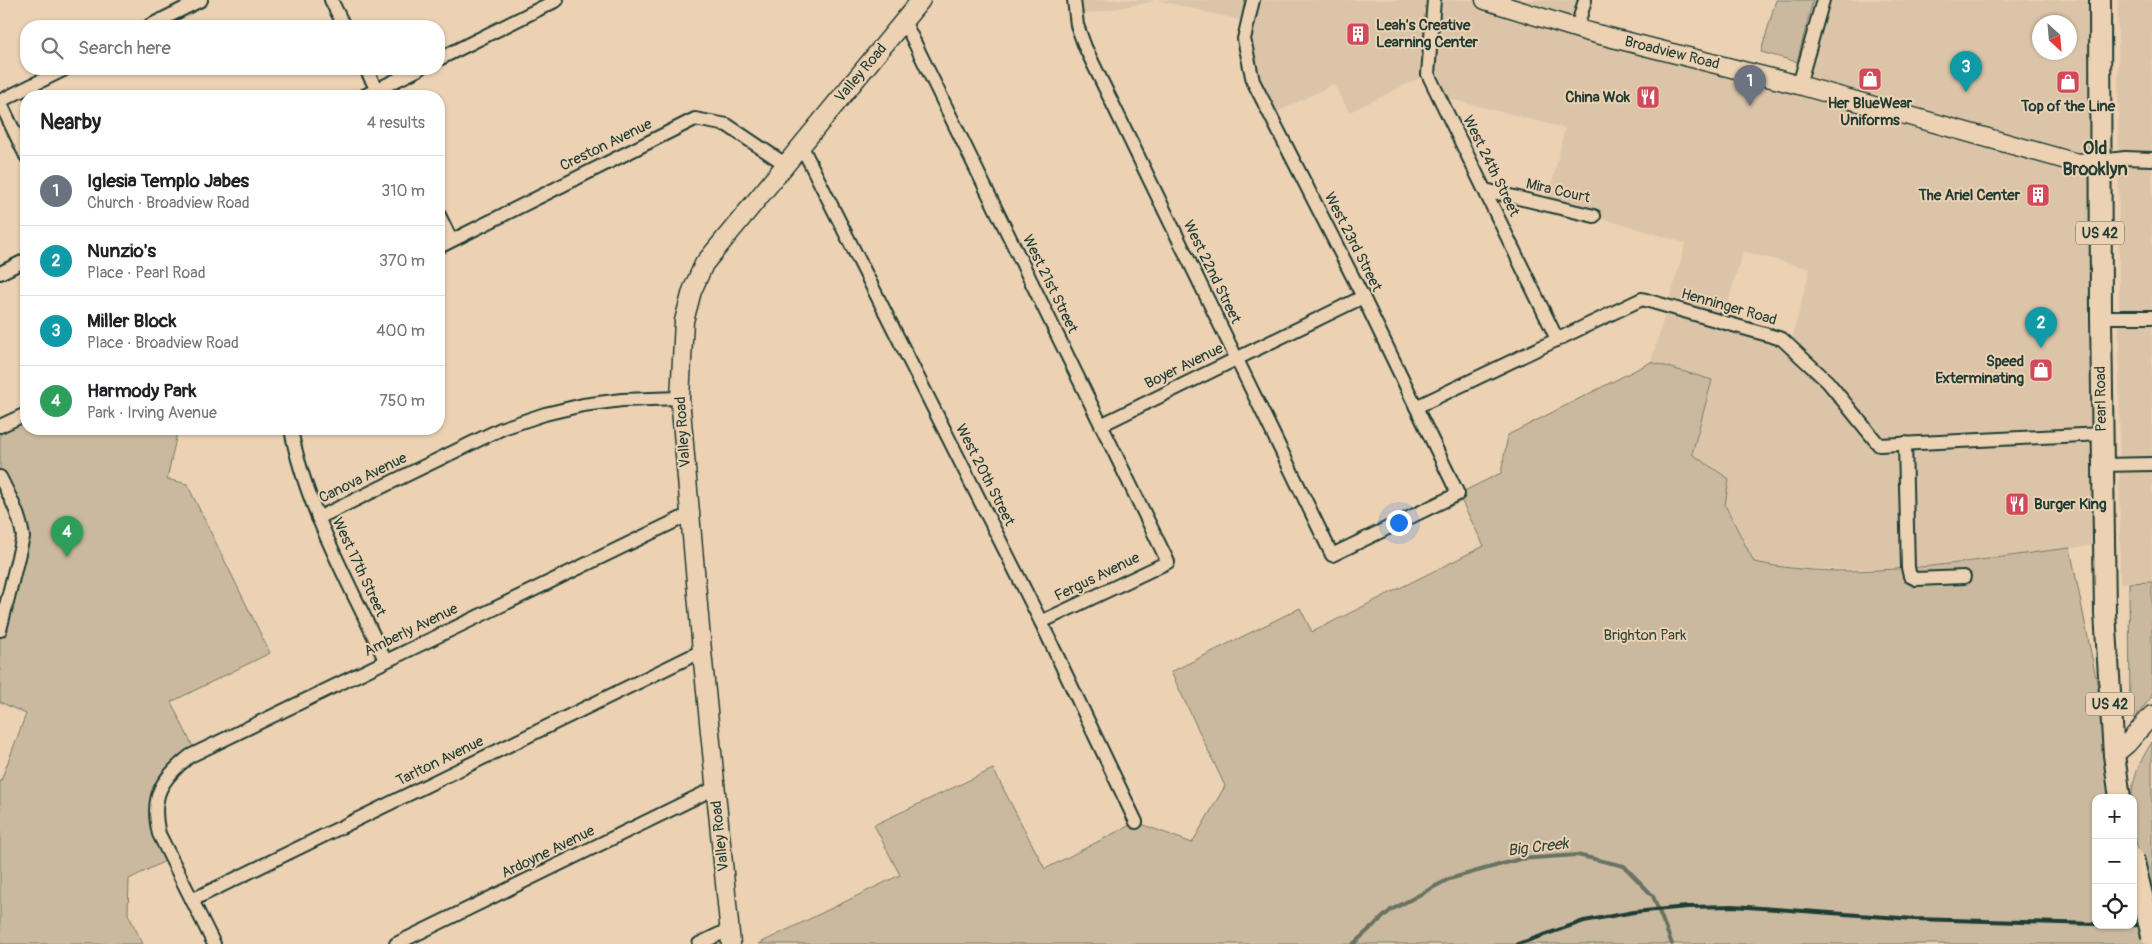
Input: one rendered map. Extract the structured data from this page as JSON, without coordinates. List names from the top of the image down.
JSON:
{
  "streets": {
    "main road": ["US 42", "Pearl Road"],
    "street": [
      "Broadview Road",
      "Valley Road",
      "Creston Avenue",
      "West 24th Street",
      "Mira Court",
      "West 23rd Street",
      "West 22nd Street",
      "West 21st Street",
      "Henninger Road",
      "Boyer Avenue",
      "West 20th Street",
      "Canova Avenue",
      "West 17th Street",
      "Fergus Avenue",
      "Amberly Avenue",
      "Tarlton Avenue",
      "Ardoyne Avenue"
    ]
  },
  "crossings": [
    ["Broadview Road", "Pearl Road"],
    ["Valley Road", "Creston Avenue"],
    ["Valley Road", "West 21st Street"],
    ["Valley Road", "West 20th Street"],
    ["Valley Road", "Canova Avenue"],
    ["Valley Road", "Amberly Avenue"],
    ["Valley Road", "Tarlton Avenue"],
    ["Valley Road", "Ardoyne Avenue"],
    ["West 24th Street", "Mira Court"],
    ["West 24th Street", "Henninger Road"],
    ["West 23rd Street", "West 22nd Street"],
    ["West 23rd Street", "Henninger Road"],
    ["West 23rd Street", "Boyer Avenue"],
    ["West 22nd Street", "Boyer Avenue"],
    ["West 21st Street", "Boyer Avenue"],
    ["West 21st Street", "Fergus Avenue"],
    ["Henninger Road", "Pearl Road"],
    ["West 20th Street", "Fergus Avenue"],
    ["Canova Avenue", "West 17th Street"],
    ["West 17th Street", "Amberly Avenue"],
    ["Amberly Avenue", "Tarlton Avenue"]
  ],
  "districts": ["Old Brooklyn"],
  "water": ["Big Creek"],
  "parks": ["Brighton Park"],
  "places": {
    "building": ["Leah's Creative Learning Center", "The Ariel Center"],
    "shop": ["Her BlueWear Uniforms", "Top of the Line", "Speed Exterminating"],
    "restaurant": ["China Wok", "Burger King"]
  },
  "north": "bottom right",
  "page": {
    "search": "Search here",
    "pins": [
      "3",
      "1",
      "2",
      "4"
    ],
    "heading": ["Nearby", "4 results"],
    "list": [
      {
        "mark": "1",
        "name": "Iglesia Templo Jabes",
        "note": "Church · Broadview Road",
        "value": "310 m"
      },
      {
        "mark": "2",
        "name": "Nunzio's",
        "note": "Place · Pearl Road",
        "value": "370 m"
      },
      {
        "mark": "3",
        "name": "Miller Block",
        "note": "Place · Broadview Road",
        "value": "400 m"
      },
      {
        "mark": "4",
        "name": "Harmody Park",
        "note": "Park · Irving Avenue",
        "value": "750 m"
      }
    ],
    "map_buttons": ["+", "−"]
  }
}
